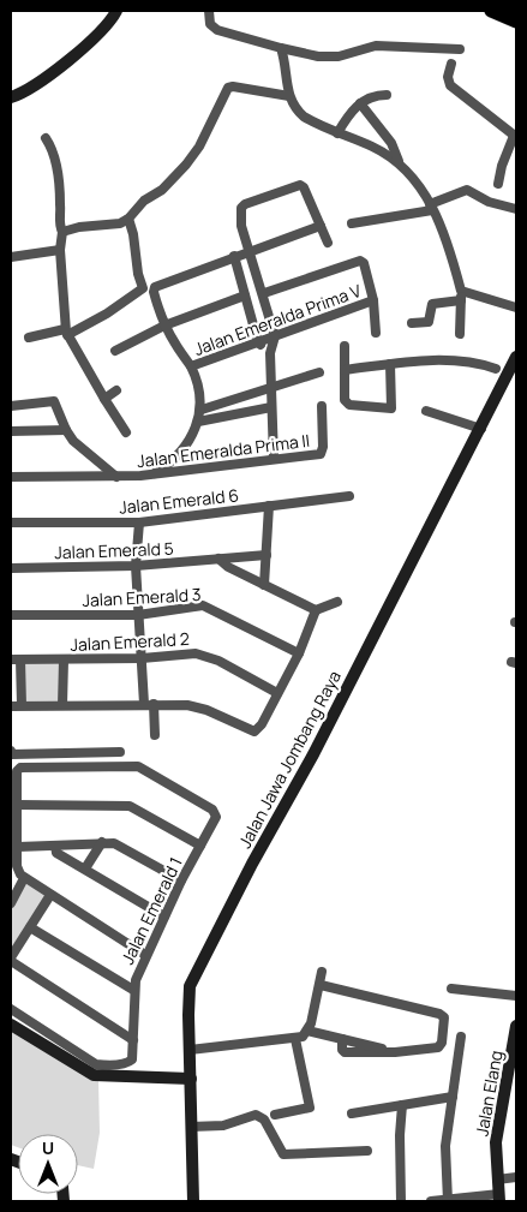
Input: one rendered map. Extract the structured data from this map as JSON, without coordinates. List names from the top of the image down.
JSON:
{
  "streets": {
    "main road": ["Jalan Jawa Jombang Raya", "Jalan Elang"],
    "street": [
      "Jalan Emeralda Prima V",
      "Jalan Emeralda Prima II",
      "Jalan Emerald 6",
      "Jalan Emerald 5",
      "Jalan Emerald 3",
      "Jalan Emerald 2",
      "Jalan Emerald 1"
    ]
  },
  "north": "top"
}
